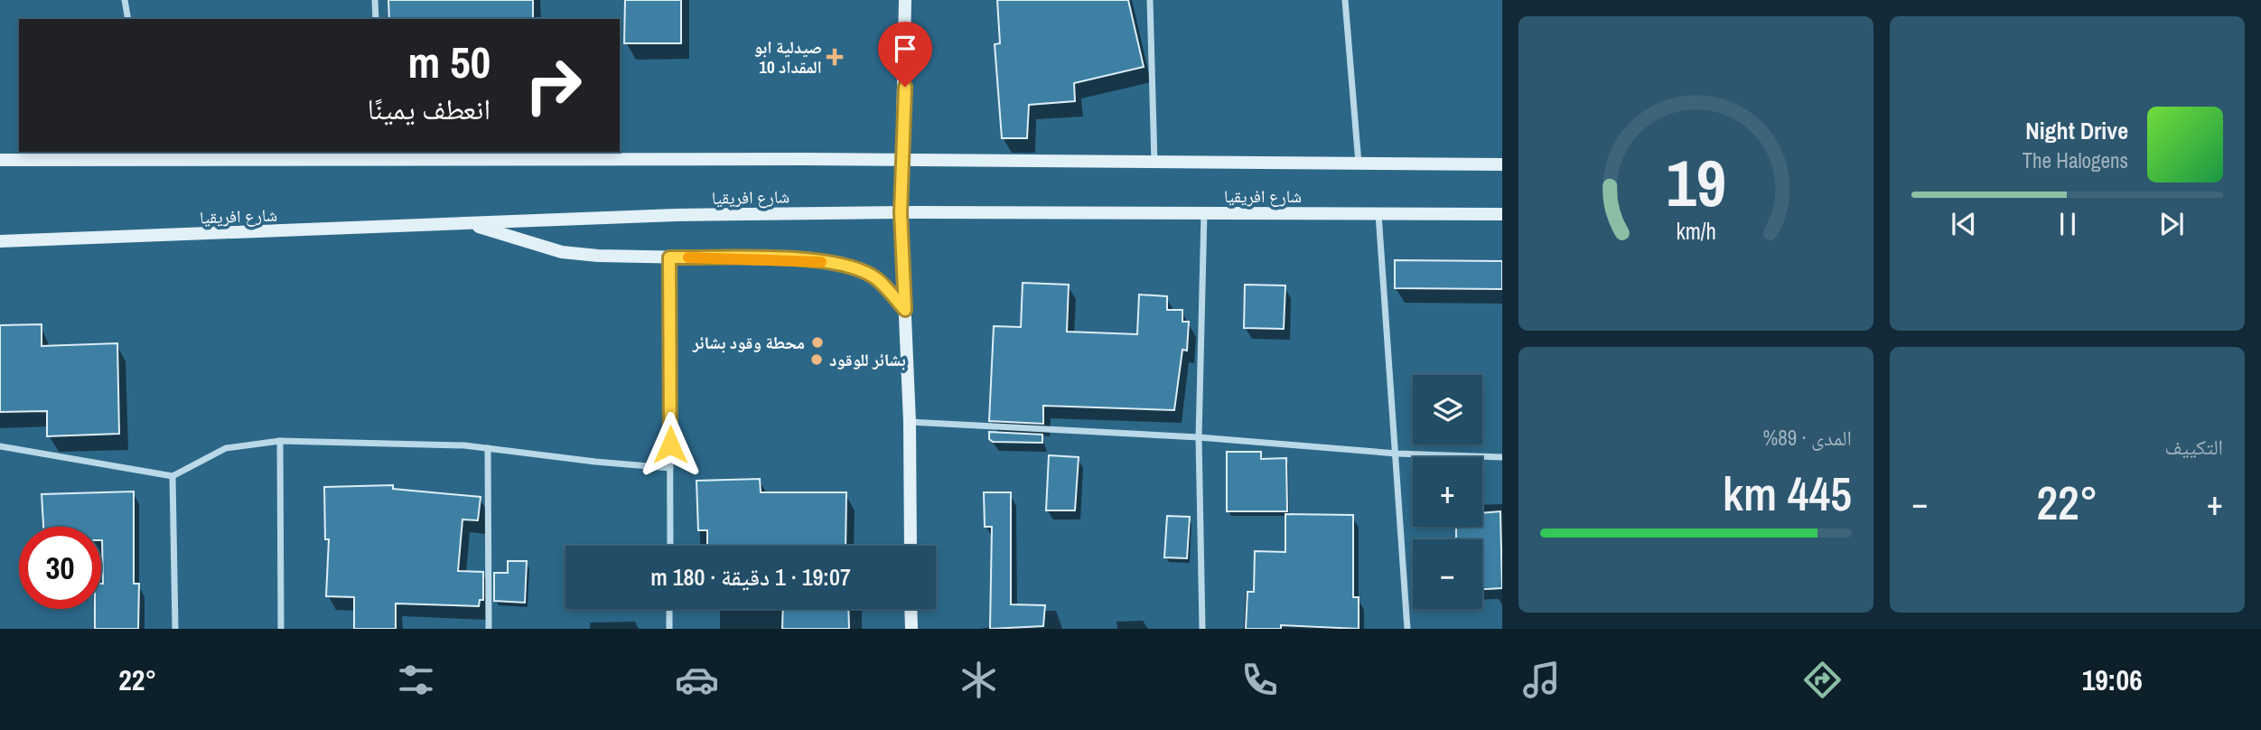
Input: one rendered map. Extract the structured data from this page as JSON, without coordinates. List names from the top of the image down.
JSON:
{
  "streets": {
    "street": ["شارع افريقيا"]
  },
  "places": {
    "health": ["صيدلية ابو المقداد 10"],
    "other": ["محطة وقود بشائر", "بشائر للوقود"]
  },
  "page": {
    "turn": ["50 m", "انعطف يمينًا"],
    "song": ["Night Drive", "The Halogens"],
    "tile": [
      "التكييف",
      ["المدى · 89%", "445 km"]
    ],
    "map_buttons": ["+", "−"],
    "heat": ["−", "22°", "+"],
    "limit": "30",
    "trip": "19:07 · 1 دقيقة · 180 m",
    "tabs": ["19:06", "22°"],
    "gauge": ["19", "km/h"]
  }
}
